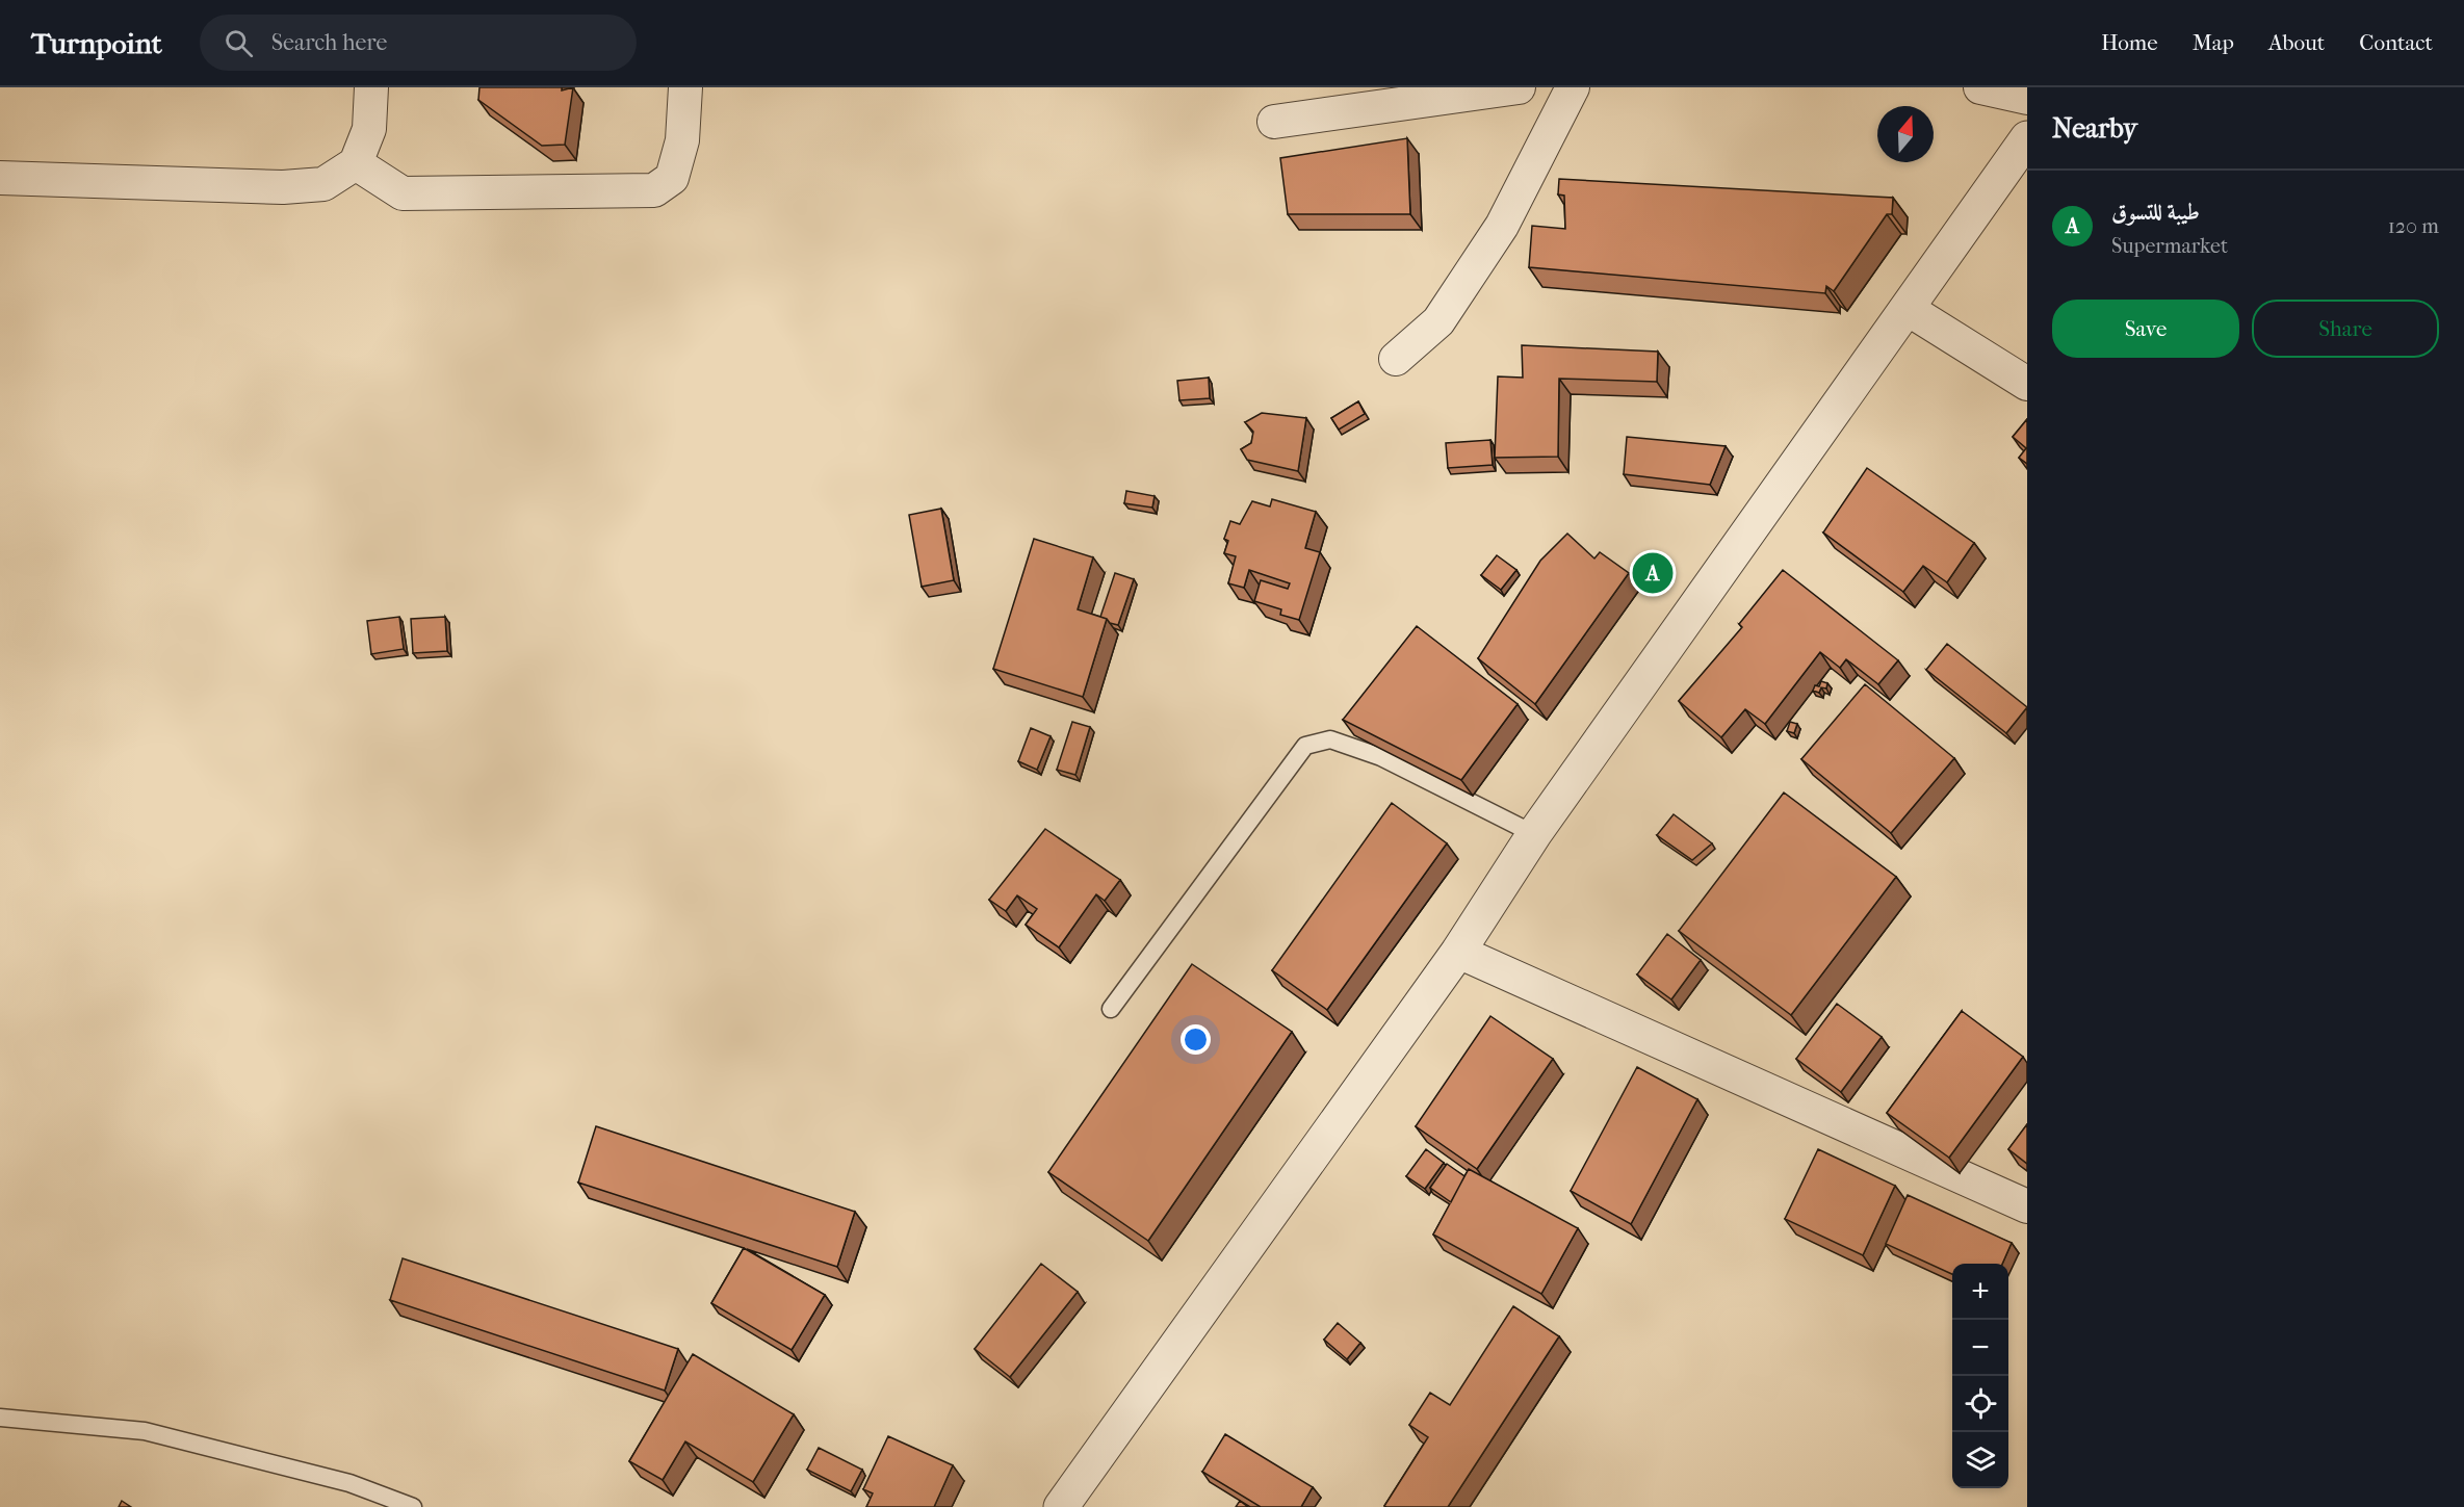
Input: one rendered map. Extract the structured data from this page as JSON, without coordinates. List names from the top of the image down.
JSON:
{
  "north": "top",
  "page": {
    "header": "Turnpoint",
    "search": "Search here",
    "nav": [
      "Home",
      "Map",
      "About",
      "Contact"
    ],
    "heading": "Nearby",
    "list": [
      {
        "mark": "A",
        "name": "طيبة للتسوق",
        "note": "Supermarket",
        "value": "120 m"
      }
    ],
    "buttons": ["Save", "Share"],
    "pins": "A",
    "map_buttons": ["+", "−"]
  }
}
